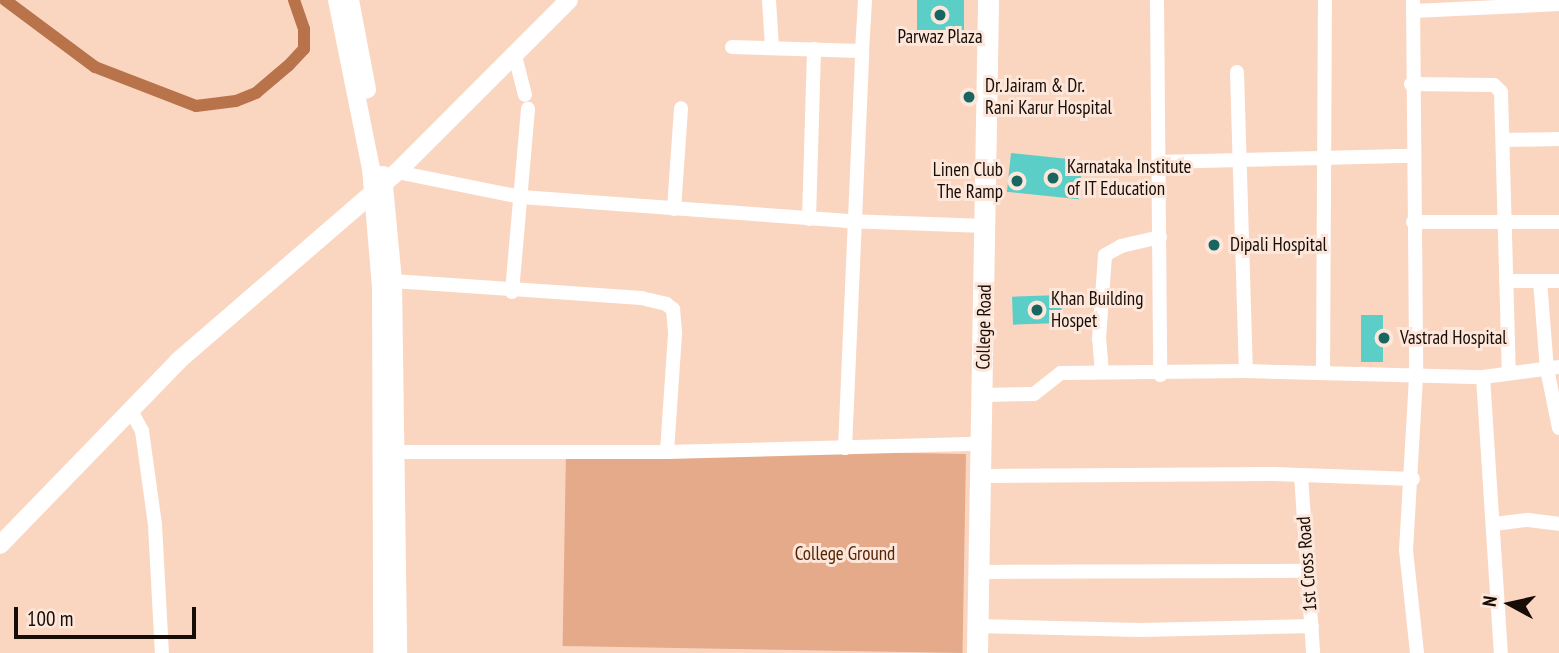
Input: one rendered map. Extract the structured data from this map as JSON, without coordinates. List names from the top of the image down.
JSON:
{
  "streets": {
    "main road": ["College Road"],
    "street": ["1st Cross Road"]
  },
  "parks": ["College Ground"],
  "places": [
    "Parwaz Plaza",
    "Dr. Jairam & Dr. Rani Karur Hospital",
    "Karnataka Institute of IT Education",
    "Linen Club The Ramp",
    "Dipali Hospital",
    "Khan Building Hospet",
    "Vastrad Hospital"
  ],
  "scale_bar": "100 m",
  "north": "left"
}
